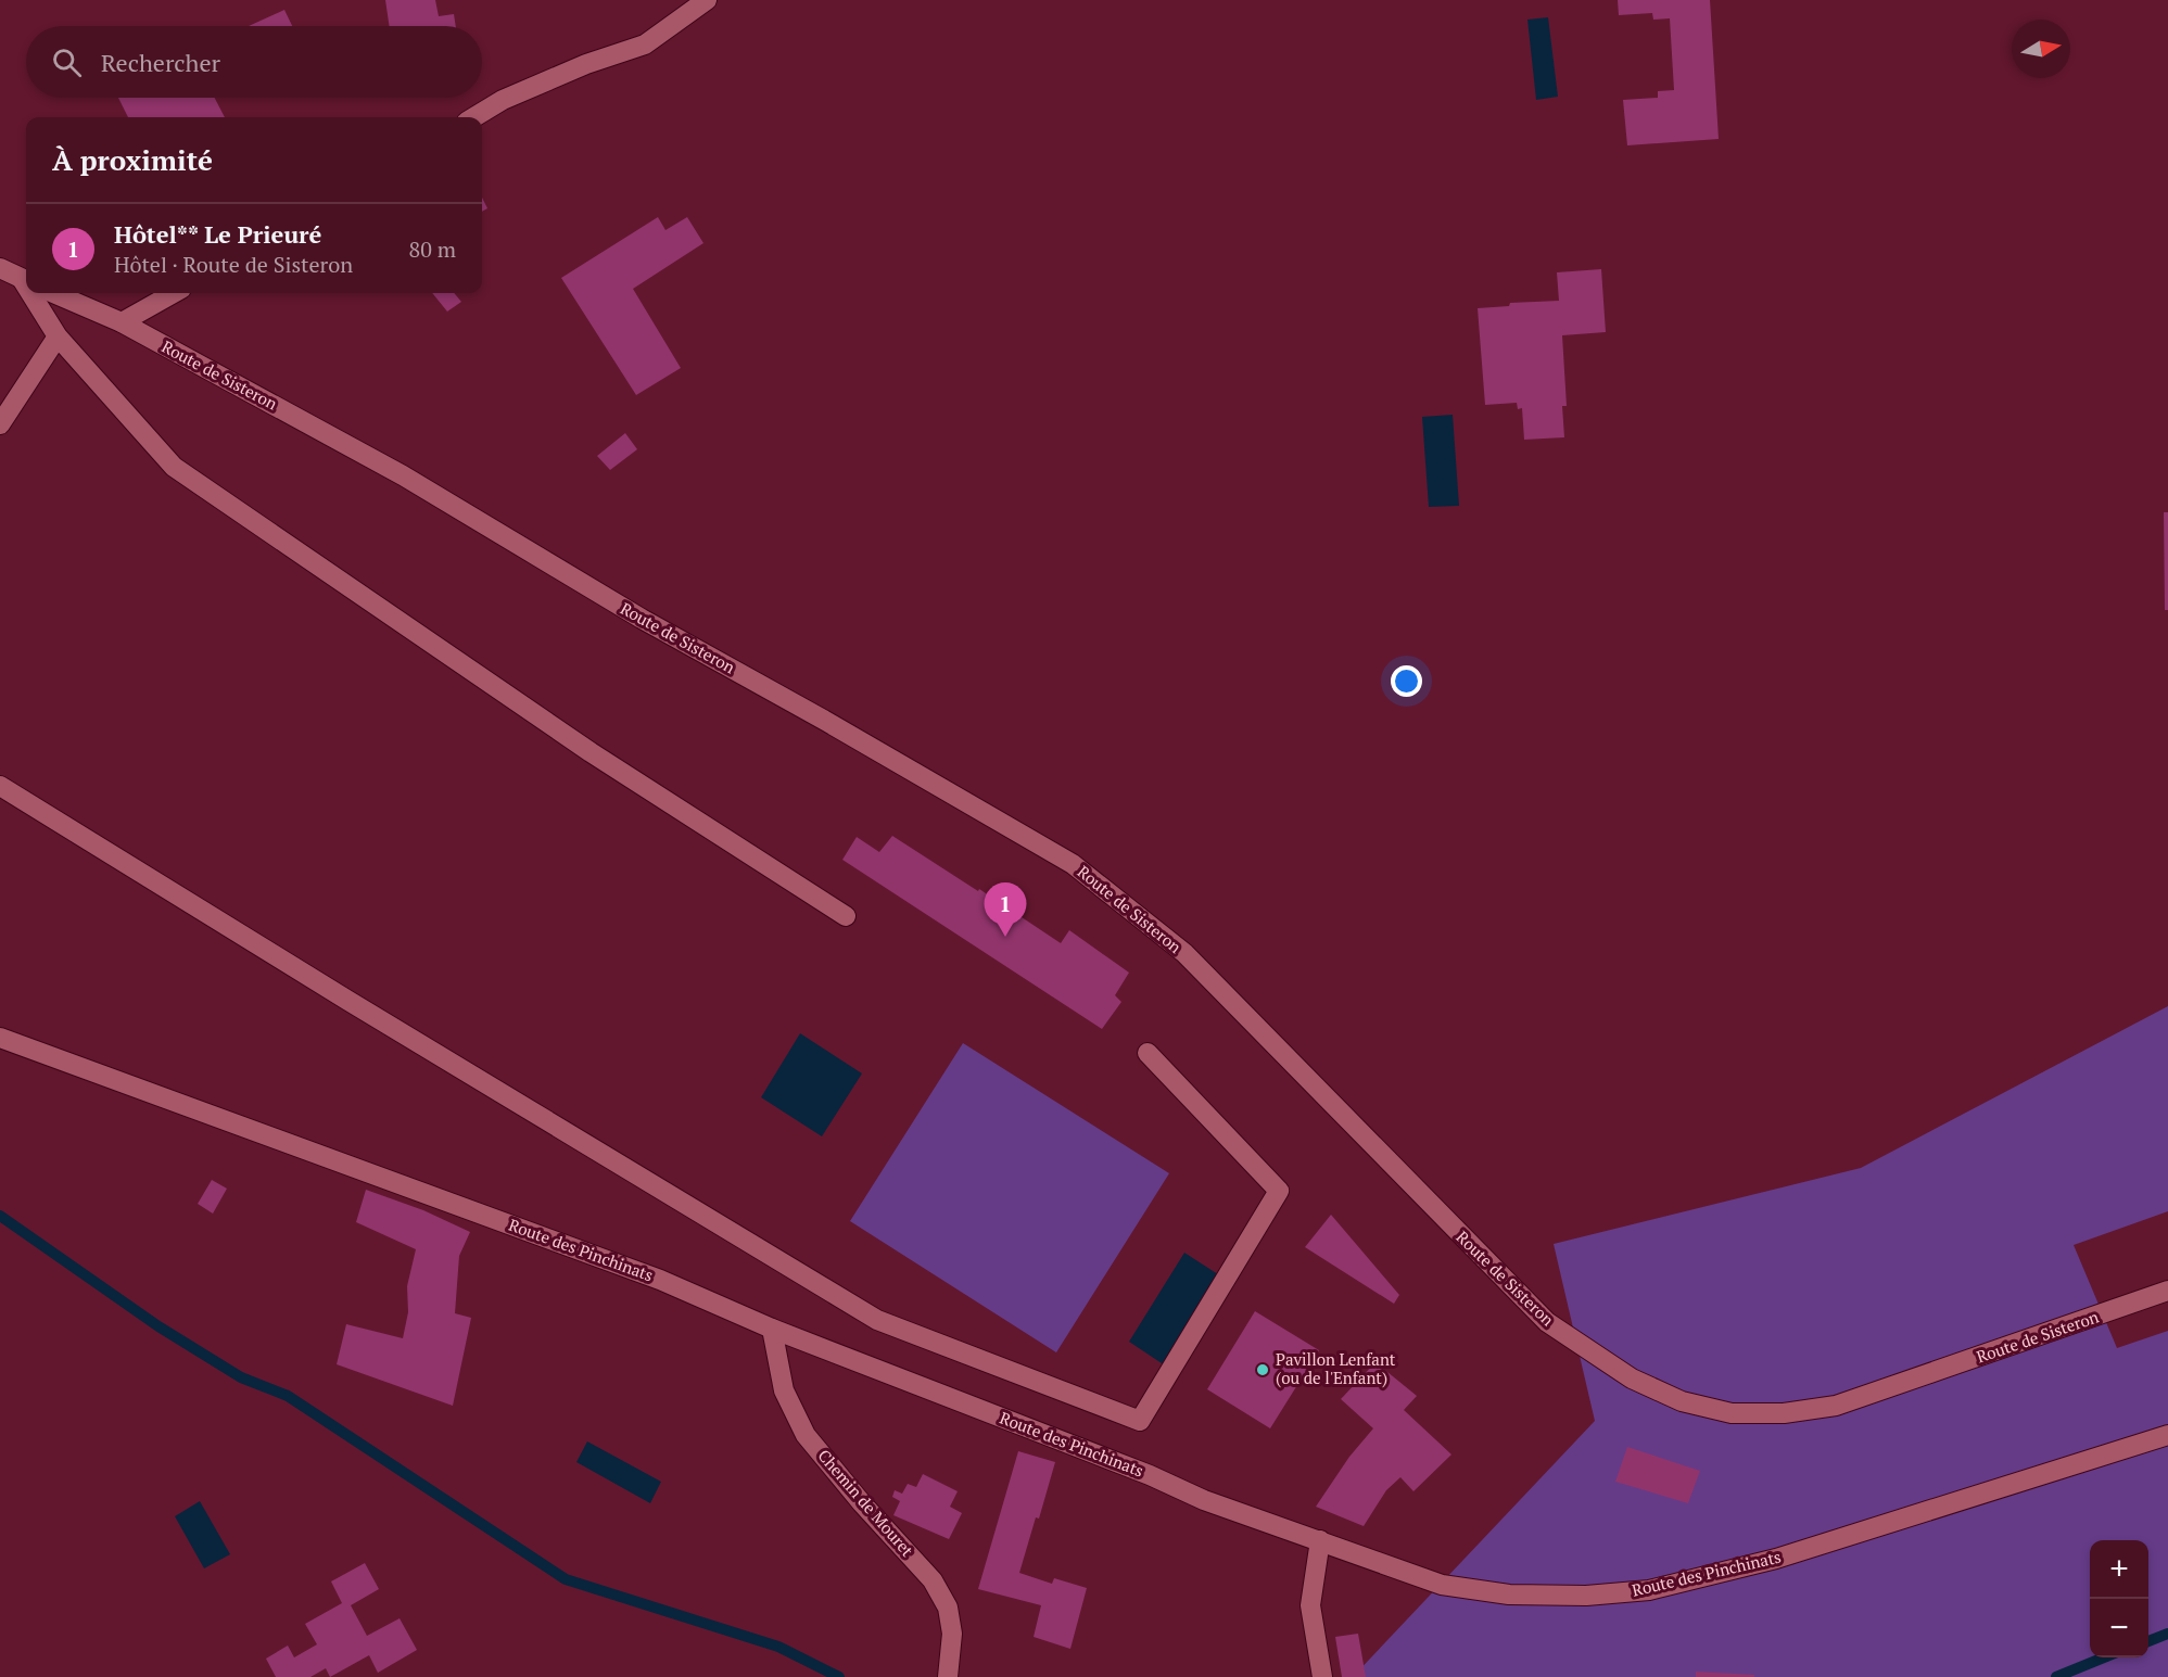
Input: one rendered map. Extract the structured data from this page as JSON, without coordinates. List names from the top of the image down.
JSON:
{
  "streets": {
    "street": ["Route de Sisteron", "Route des Pinchinats", "Chemin de Mouret"]
  },
  "crossings": [
    ["Route des Pinchinats", "Chemin de Mouret"]
  ],
  "places": ["Pavillon Lenfant (ou de l'Enfant)"],
  "north": "right",
  "page": {
    "search": "Rechercher",
    "heading": "À proximité",
    "list": [
      {
        "mark": "1",
        "name": "Hôtel** Le Prieuré",
        "note": "Hôtel · Route de Sisteron",
        "value": "80 m"
      }
    ],
    "pins": "1",
    "map_buttons": ["+", "−"]
  }
}
